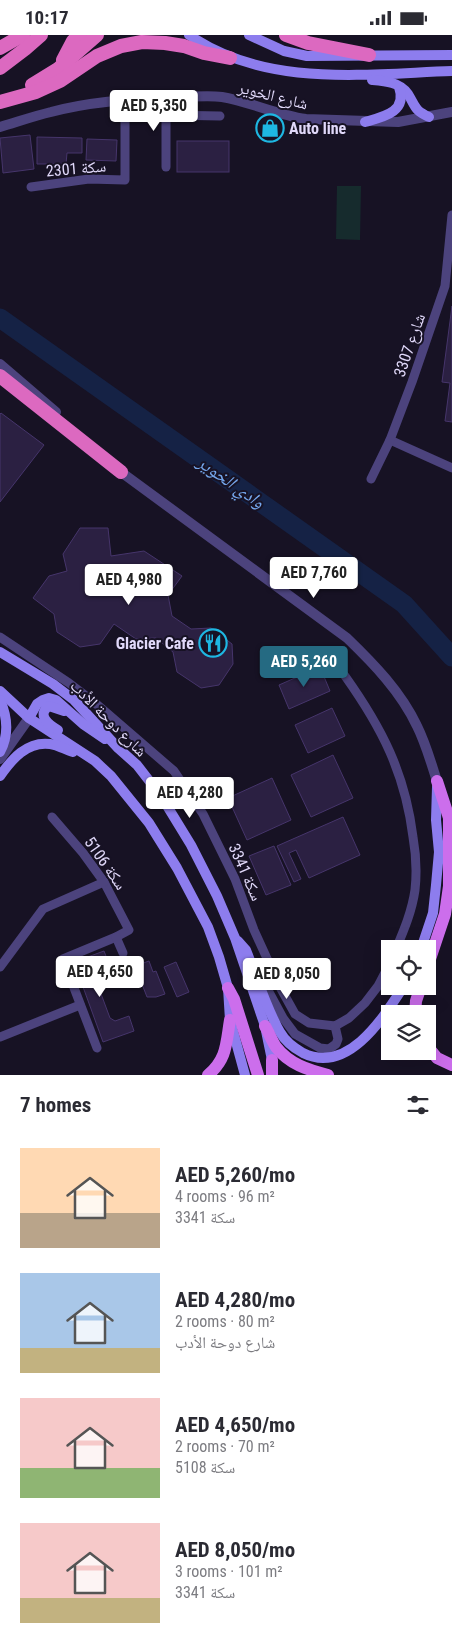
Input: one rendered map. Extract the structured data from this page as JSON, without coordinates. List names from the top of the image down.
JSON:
{
  "streets": {
    "main road": ["شارع دوحة الأدب"],
    "street": [
      "شارع الخوير",
      "سكة 2301",
      "3307 شارع",
      "سكة 5106",
      "سكة 3341"
    ]
  },
  "crossings": [
    ["شارع الخوير", "سكة 2301"]
  ],
  "water": ["وادي الخوير"],
  "places": {
    "shop": ["Auto line"],
    "restaurant": ["Glacier Cafe"]
  },
  "page": {
    "status": "10:17",
    "price": [
      "AED 5,350",
      "AED 7,760",
      "AED 4,980",
      "AED 5,260",
      "AED 4,280",
      "AED 4,650",
      "AED 8,050"
    ],
    "heading": "7 homes",
    "list": [
      {
        "name": "AED 5,260/mo",
        "note": "4 rooms · 96 m² · سكة 3341"
      },
      {
        "name": "AED 4,280/mo",
        "note": "2 rooms · 80 m² · شارع دوحة الأدب"
      },
      {
        "name": "AED 4,650/mo",
        "note": "2 rooms · 70 m² · سكة 5108"
      },
      {
        "name": "AED 8,050/mo",
        "note": "3 rooms · 101 m² · سكة 3341"
      }
    ]
  }
}
